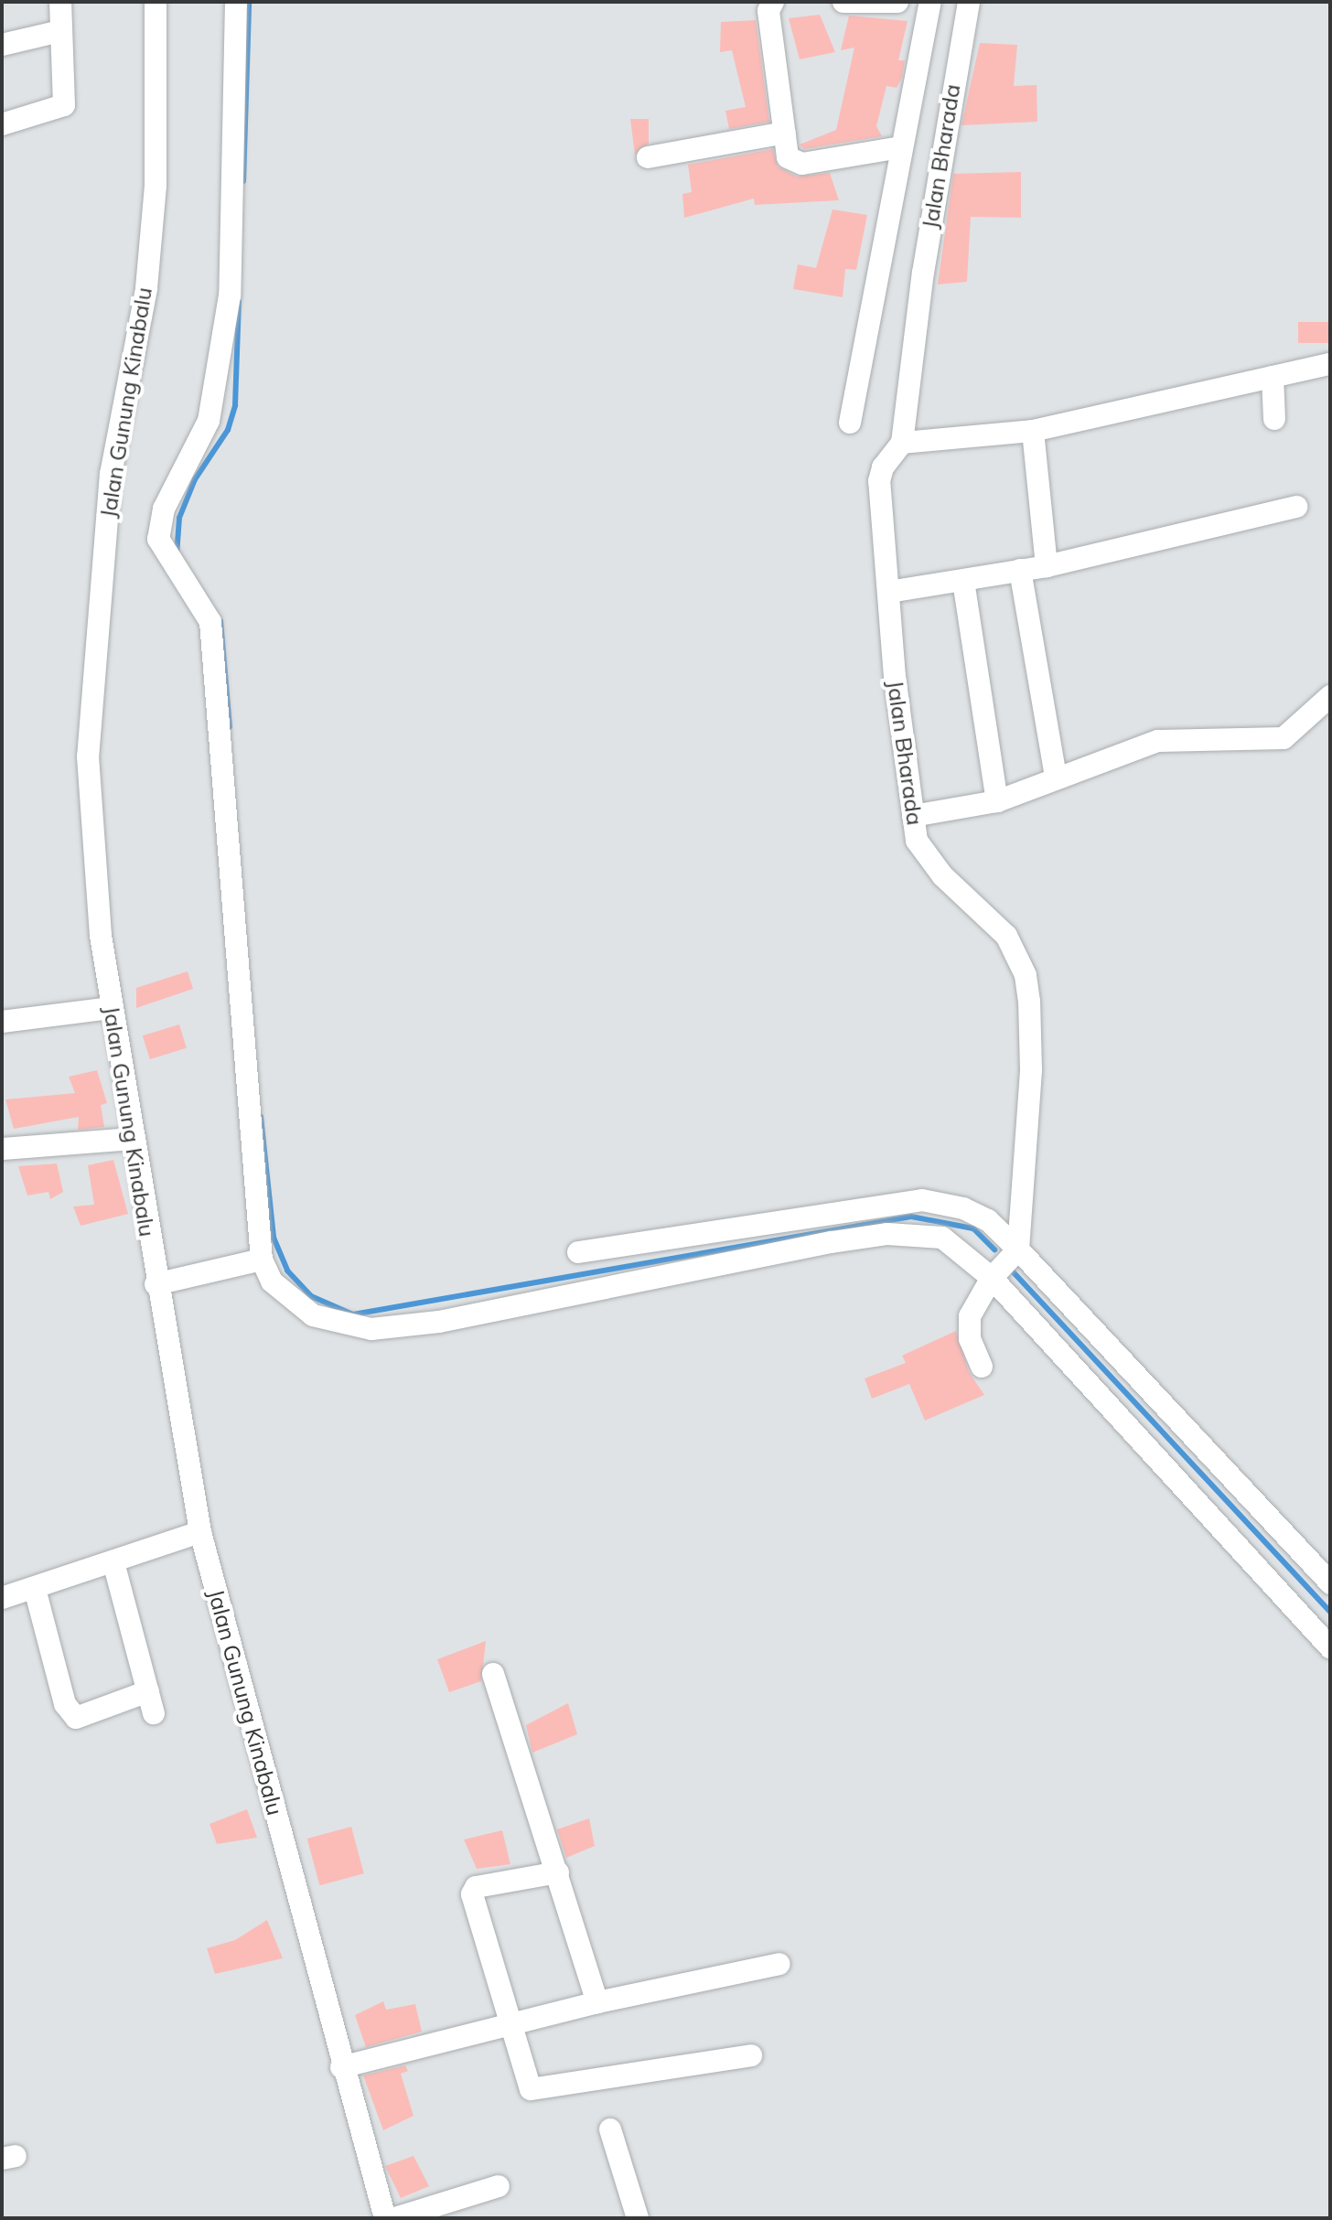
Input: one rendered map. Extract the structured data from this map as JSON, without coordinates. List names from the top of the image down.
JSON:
{
  "streets": {
    "street": ["Jalan Bharada", "Jalan Gunung Kinabalu"]
  }
}
